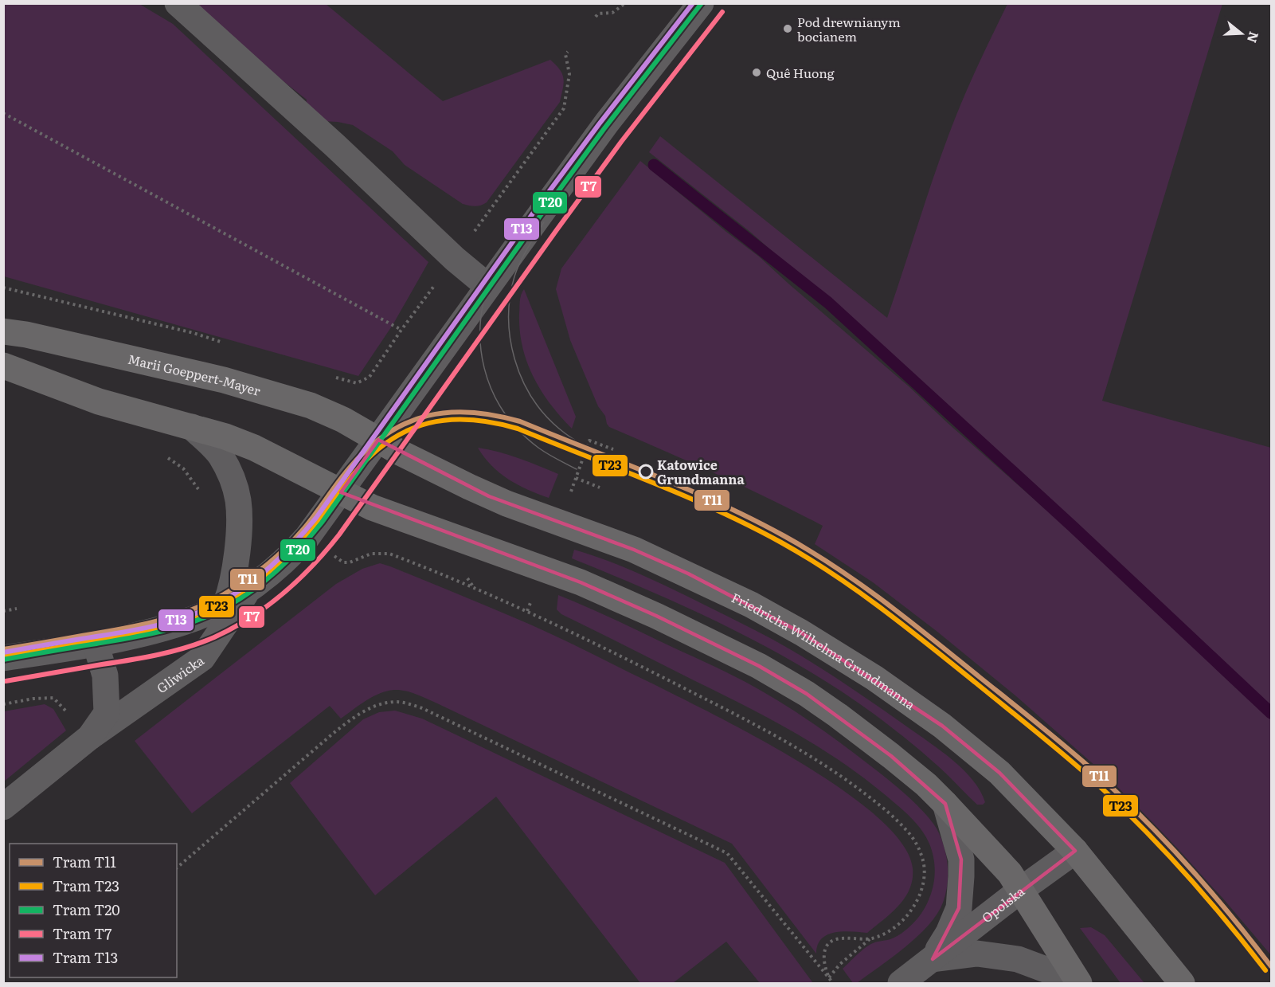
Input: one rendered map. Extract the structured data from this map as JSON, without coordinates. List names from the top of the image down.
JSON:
{
  "streets": {
    "main road": ["Marii Goeppert-Mayer", "Friedricha Wilhelma Grundmanna"],
    "street": ["Gliwicka", "Opolska"]
  },
  "crossings": [
    ["Marii Goeppert-Mayer", "Friedricha Wilhelma Grundmanna"],
    ["Marii Goeppert-Mayer", "Gliwicka"],
    ["Friedricha Wilhelma Grundmanna", "Gliwicka"],
    ["Friedricha Wilhelma Grundmanna", "Opolska"]
  ],
  "places": ["Pod drewnianym bocianem", "Quê Huong", "Katowice Grundmanna"],
  "lines": [
    "tram line T20",
    "tram line T13",
    "tram line T7",
    "tram line T11",
    "tram line T23"
  ],
  "legend": [
    "Tram T11",
    "Tram T23",
    "Tram T20",
    "Tram T7",
    "Tram T13"
  ],
  "north": "right"
}
